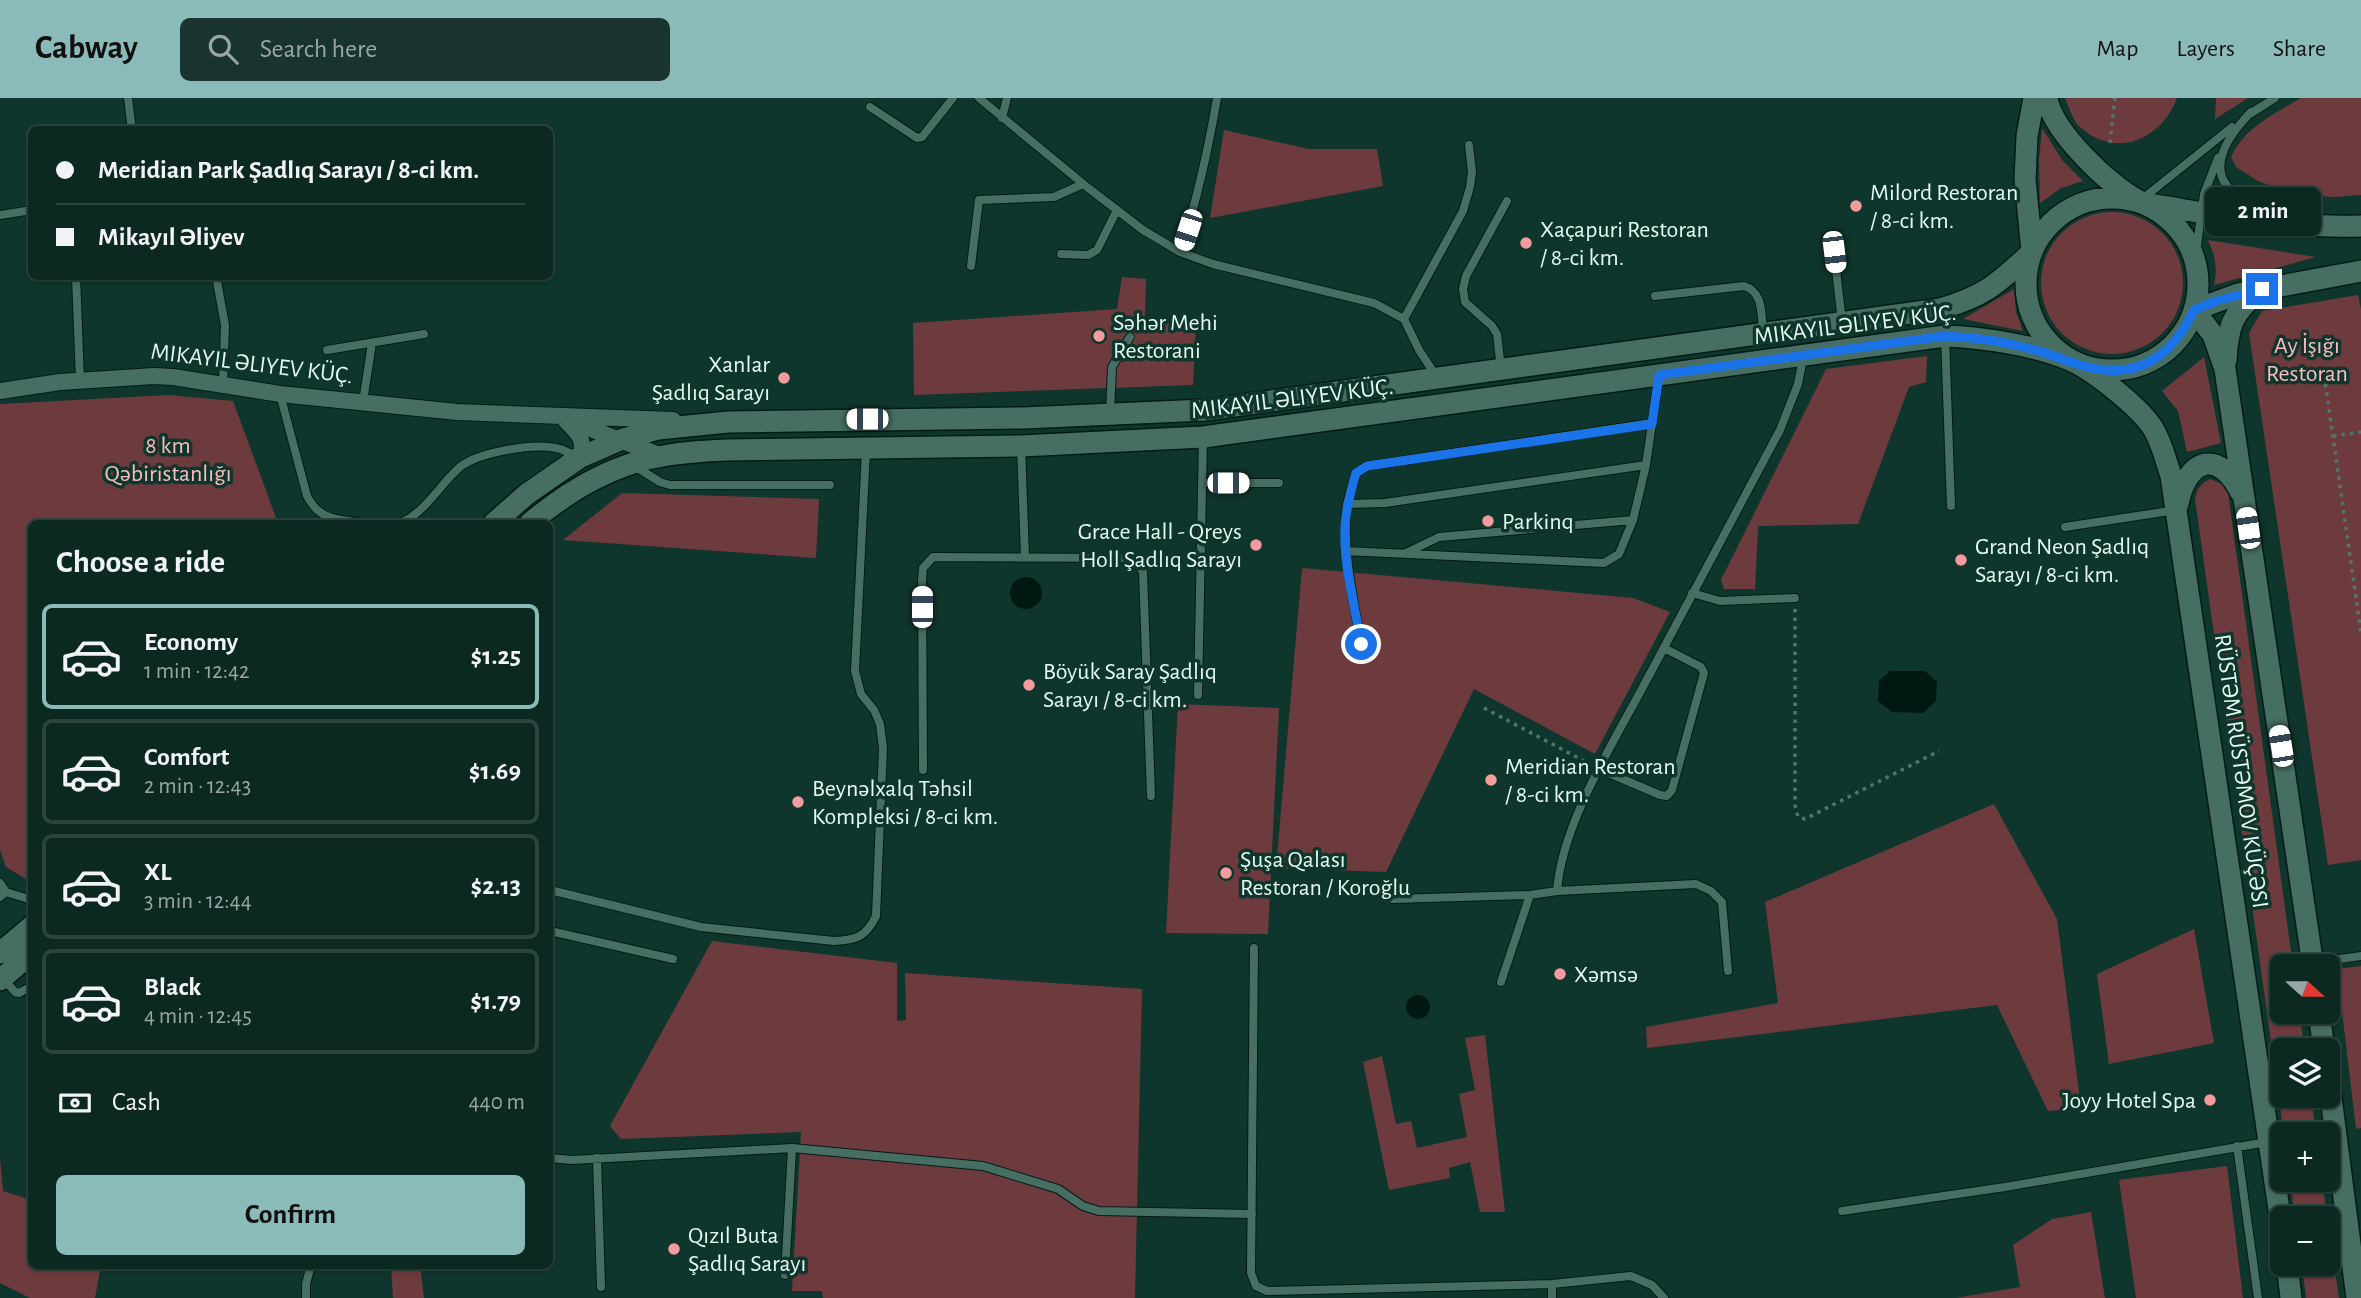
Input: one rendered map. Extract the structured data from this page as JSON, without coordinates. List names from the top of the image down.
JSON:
{
  "streets": {
    "main road": ["RÜSTƏM RÜSTƏMOV KÜÇƏSI"]
  },
  "parks": ["Ay İşığı Restoran", "8 km Qəbiristanlığı"],
  "places": [
    "Milord Restoran / 8-ci km.",
    "Xaçapuri Restoran / 8-ci km.",
    "Səhər Mehi Restorani",
    "Xanlar Şadlıq Sarayı",
    "Parkinq",
    "Grace Hall - Qreys Holl Şadlıq Sarayı",
    "Grand Neon Şadlıq Sarayı / 8-ci km.",
    "Böyük Saray Şadlıq Sarayı / 8-ci km.",
    "Meridian Restoran / 8-ci km.",
    "Beynəlxalq Təhsil Kompleksi / 8-ci km.",
    "Şuşa Qalası Restoran / Koroğlu",
    "Xəmsə",
    "Joyy Hotel Spa",
    "Qızıl Buta Şadlıq Sarayı"
  ],
  "north": "right",
  "page": {
    "header": "Cabway",
    "search": "Search here",
    "nav": ["Map", "Layers", "Share"],
    "banner": ["Meridian Park Şadlıq Sarayı / 8-ci km.", "Mikayıl Əliyev"],
    "bubble": "2 min",
    "heading": "Choose a ride",
    "list": [
      {
        "name": "Economy",
        "note": "1 min · 12:42",
        "value": "$1.25"
      },
      {
        "name": "Comfort",
        "note": "2 min · 12:43",
        "value": "$1.69"
      },
      {
        "name": "XL",
        "note": "3 min · 12:44",
        "value": "$2.13"
      },
      {
        "name": "Black",
        "note": "4 min · 12:45",
        "value": "$1.79"
      }
    ],
    "map_buttons": ["+", "−"],
    "pay": ["Cash", "440 m"],
    "buttons": "Confirm"
  }
}
